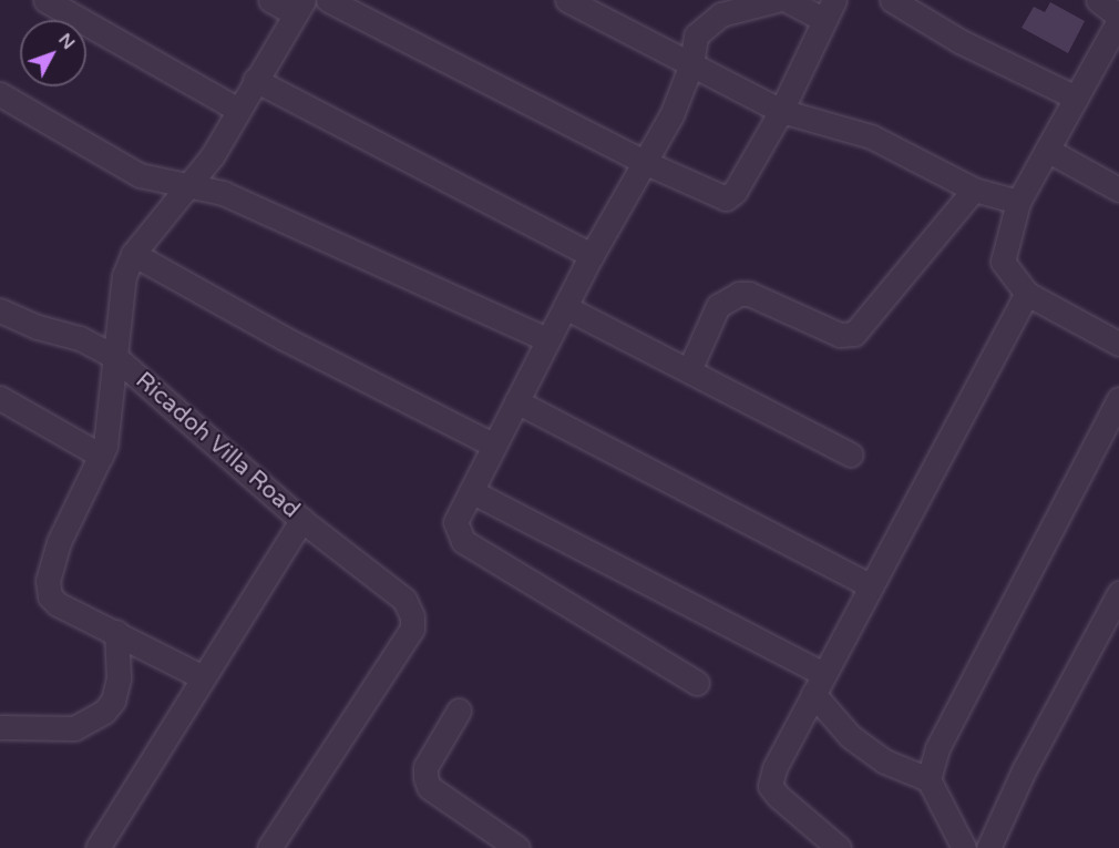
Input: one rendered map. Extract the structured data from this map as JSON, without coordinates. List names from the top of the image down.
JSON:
{
  "streets": {
    "street": ["Ricadoh Villa Road"]
  },
  "north": "top right"
}
